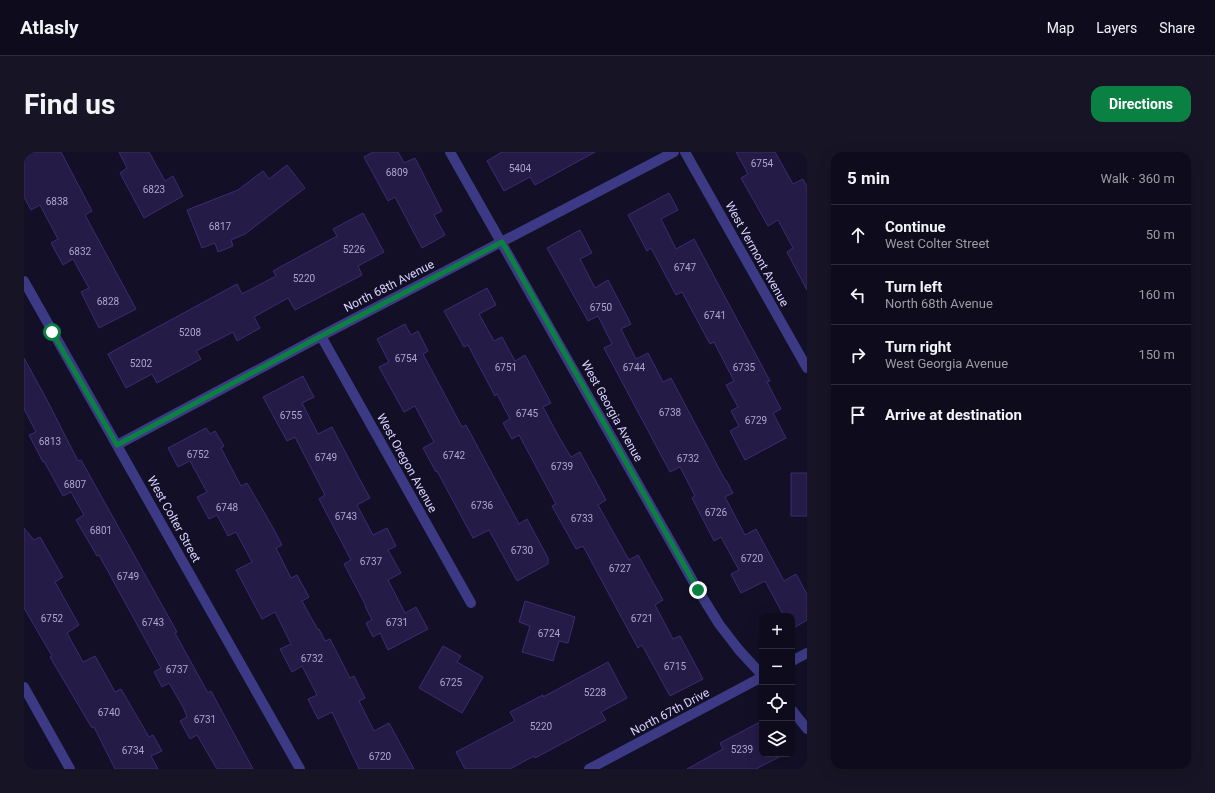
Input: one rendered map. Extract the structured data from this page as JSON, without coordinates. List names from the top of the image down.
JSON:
{
  "streets": {
    "street": [
      "West Vermont Avenue",
      "North 68th Avenue",
      "West Georgia Avenue",
      "West Oregon Avenue",
      "West Colter Street",
      "North 67th Drive"
    ]
  },
  "crossings": [
    ["North 68th Avenue", "West Georgia Avenue"],
    ["North 68th Avenue", "West Oregon Avenue"],
    ["North 68th Avenue", "West Colter Street"]
  ],
  "house_numbers": [
    "6754",
    "5404",
    "6809",
    "6823",
    "6838",
    "6817",
    "5226",
    "6832",
    "6747",
    "5220",
    "6828",
    "6750",
    "6741",
    "5208",
    "6754",
    "5202",
    "6751",
    "6744",
    "6735",
    "6738",
    "6745",
    "6755",
    "6729",
    "6813",
    "6752",
    "6742",
    "6749",
    "6732",
    "6739",
    "6807",
    "6736",
    "6748",
    "6726",
    "6743",
    "6733",
    "6801",
    "6730",
    "6720",
    "6737",
    "6727",
    "6749",
    "6752",
    "6721",
    "6743",
    "6731",
    "6724",
    "6732",
    "6715",
    "6737",
    "6725",
    "5228",
    "6740",
    "6731",
    "5220",
    "5239",
    "6734",
    "6720"
  ],
  "page": {
    "header": "Atlasly",
    "nav": ["Map", "Layers", "Share"],
    "buttons": "Directions",
    "title": "Find us",
    "heading": ["5 min", "Walk · 360 m"],
    "list": [
      ["Continue", "West Colter Street", "50 m"],
      ["Turn left", "North 68th Avenue", "160 m"],
      ["Turn right", "West Georgia Avenue", "150 m"],
      "Arrive at destination"
    ],
    "map_buttons": ["+", "−"]
  }
}
